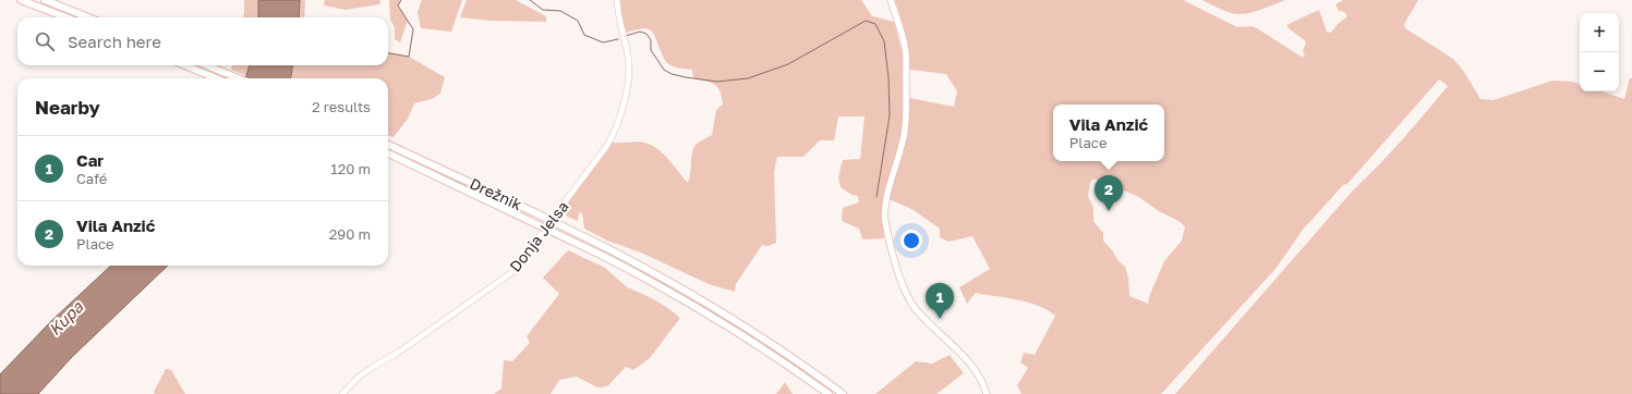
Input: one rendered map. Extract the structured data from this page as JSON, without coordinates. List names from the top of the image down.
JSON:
{
  "streets": {
    "highway": ["Drežnik"],
    "main road": ["Donja Jelsa"]
  },
  "water": ["Kupa"],
  "page": {
    "map_buttons": ["+", "−"],
    "search": "Search here",
    "heading": ["Nearby", "2 results"],
    "popup": ["Vila Anzić", "Place"],
    "list": [
      {
        "mark": "1",
        "name": "Car",
        "note": "Café",
        "value": "120 m"
      },
      {
        "mark": "2",
        "name": "Vila Anzić",
        "note": "Place",
        "value": "290 m"
      }
    ],
    "pins": ["2", "1"]
  }
}
